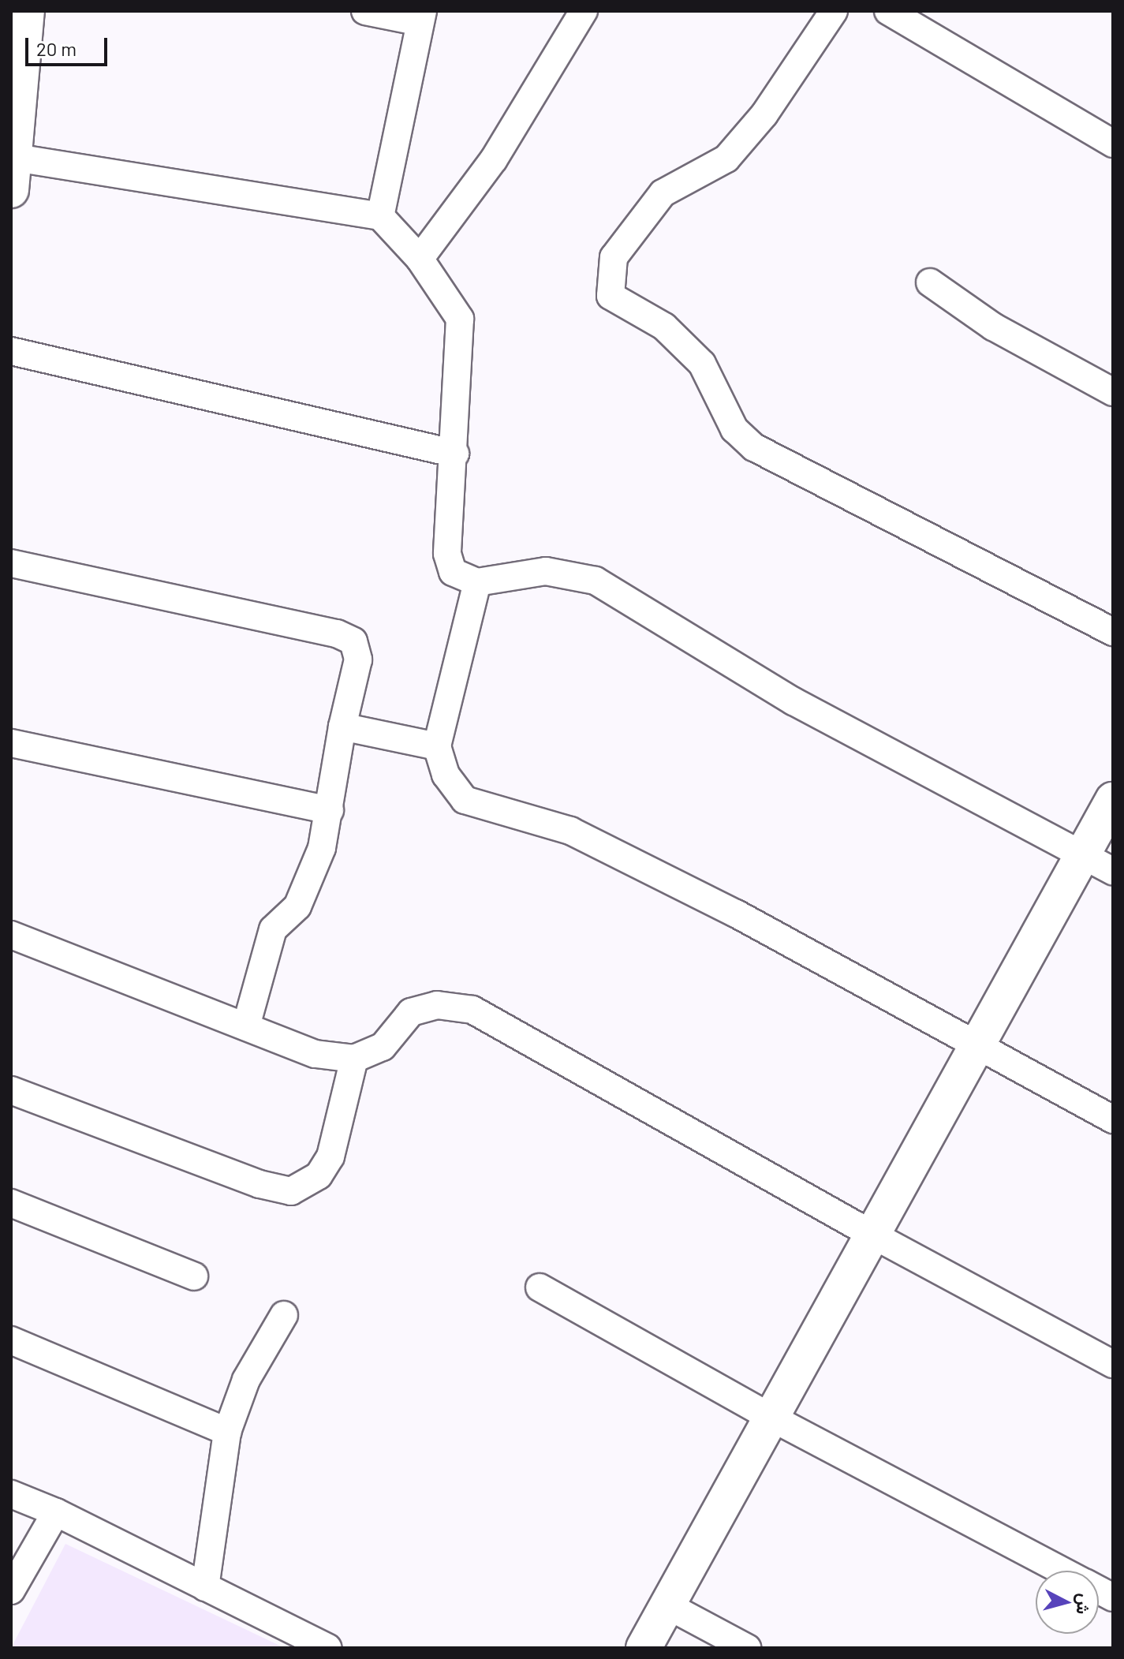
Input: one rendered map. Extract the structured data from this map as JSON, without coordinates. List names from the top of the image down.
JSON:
{
  "scale_bar": "20 m",
  "north": "right"
}
